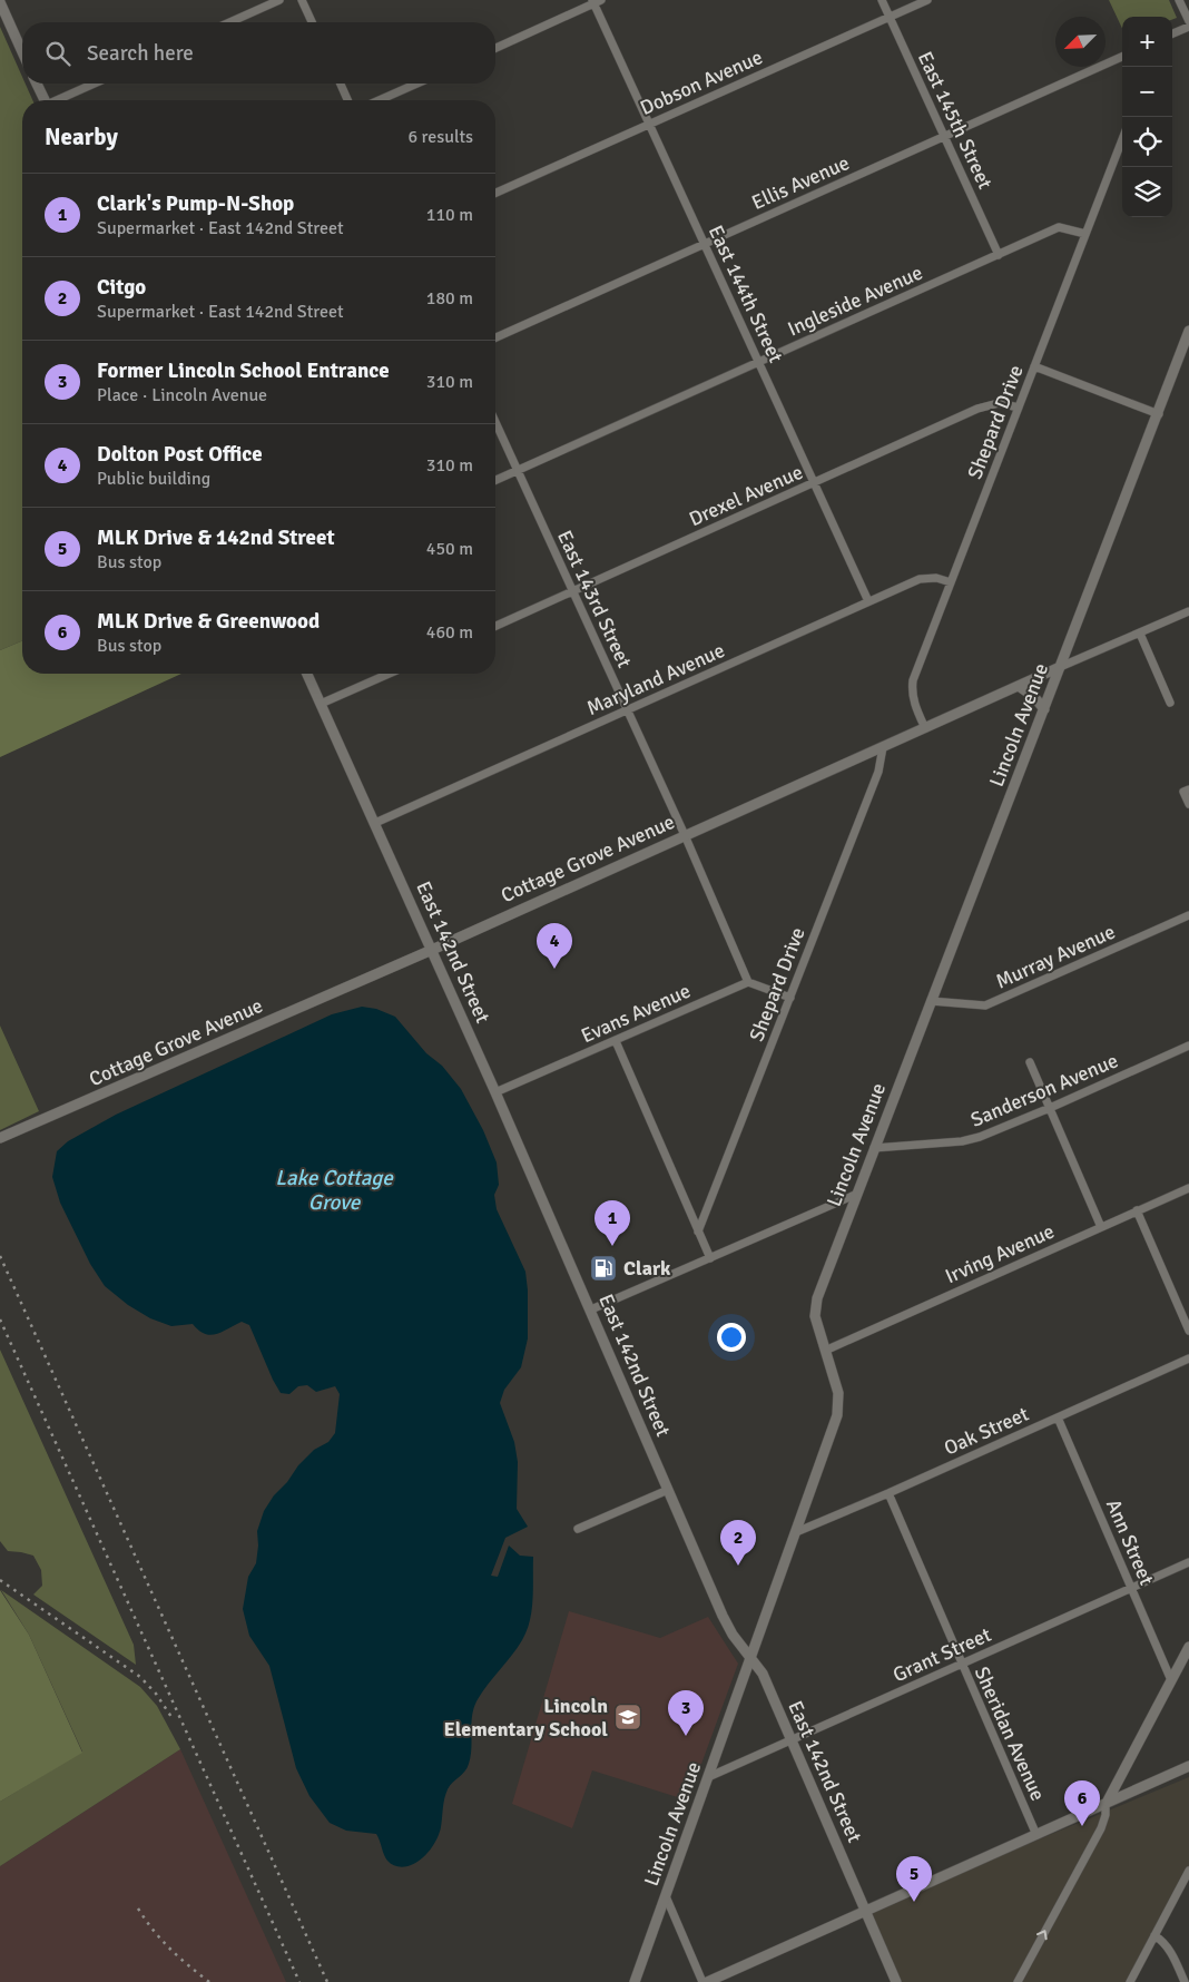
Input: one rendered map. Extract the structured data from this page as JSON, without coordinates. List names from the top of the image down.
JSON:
{
  "streets": {
    "street": [
      "Dobson Avenue",
      "East 145th Street",
      "Ellis Avenue",
      "East 144th Street",
      "Ingleside Avenue",
      "Shepard Drive",
      "Drexel Avenue",
      "East 143rd Street",
      "Maryland Avenue",
      "Lincoln Avenue",
      "Cottage Grove Avenue",
      "East 142nd Street",
      "Murray Avenue",
      "Evans Avenue",
      "Sanderson Avenue",
      "Irving Avenue",
      "Oak Street",
      "Ann Street",
      "Grant Street",
      "Sheridan Avenue"
    ]
  },
  "crossings": [
    ["Dobson Avenue", "East 145th Street"],
    ["Dobson Avenue", "East 144th Street"],
    ["East 145th Street", "Ellis Avenue"],
    ["East 145th Street", "Ingleside Avenue"],
    ["Ellis Avenue", "East 144th Street"],
    ["East 144th Street", "Ingleside Avenue"],
    ["East 144th Street", "Drexel Avenue"],
    ["East 144th Street", "Maryland Avenue"],
    ["Ingleside Avenue", "Shepard Drive"],
    ["Ingleside Avenue", "East 143rd Street"],
    ["Shepard Drive", "Drexel Avenue"],
    ["Shepard Drive", "Maryland Avenue"],
    ["Shepard Drive", "Cottage Grove Avenue"],
    ["Drexel Avenue", "East 143rd Street"],
    ["East 143rd Street", "Maryland Avenue"],
    ["East 143rd Street", "Cottage Grove Avenue"],
    ["East 143rd Street", "Evans Avenue"],
    ["Maryland Avenue", "East 142nd Street"],
    ["Lincoln Avenue", "Cottage Grove Avenue"],
    ["Lincoln Avenue", "East 142nd Street"],
    ["Lincoln Avenue", "Murray Avenue"],
    ["Lincoln Avenue", "Sanderson Avenue"],
    ["Lincoln Avenue", "Irving Avenue"],
    ["Lincoln Avenue", "Oak Street"],
    ["Lincoln Avenue", "Grant Street"],
    ["Cottage Grove Avenue", "East 142nd Street"],
    ["East 142nd Street", "Evans Avenue"],
    ["East 142nd Street", "Grant Street"],
    ["Oak Street", "Ann Street"],
    ["Oak Street", "Sheridan Avenue"],
    ["Ann Street", "Grant Street"],
    ["Grant Street", "Sheridan Avenue"]
  ],
  "water": ["Lake Cottage Grove"],
  "places": {
    "fuel station": ["Clark"],
    "school or university": ["Lincoln Elementary School"]
  },
  "north": "bottom left",
  "page": {
    "map_buttons": ["+", "−"],
    "search": "Search here",
    "heading": ["Nearby", "6 results"],
    "list": [
      {
        "mark": "1",
        "name": "Clark's Pump-N-Shop",
        "note": "Supermarket · East 142nd Street",
        "value": "110 m"
      },
      {
        "mark": "2",
        "name": "Citgo",
        "note": "Supermarket · East 142nd Street",
        "value": "180 m"
      },
      {
        "mark": "3",
        "name": "Former Lincoln School Entrance",
        "note": "Place · Lincoln Avenue",
        "value": "310 m"
      },
      {
        "mark": "4",
        "name": "Dolton Post Office",
        "note": "Public building",
        "value": "310 m"
      },
      {
        "mark": "5",
        "name": "MLK Drive & 142nd Street",
        "note": "Bus stop",
        "value": "450 m"
      },
      {
        "mark": "6",
        "name": "MLK Drive & Greenwood",
        "note": "Bus stop",
        "value": "460 m"
      }
    ],
    "pins": [
      "4",
      "1",
      "2",
      "3",
      "6",
      "5"
    ]
  }
}
